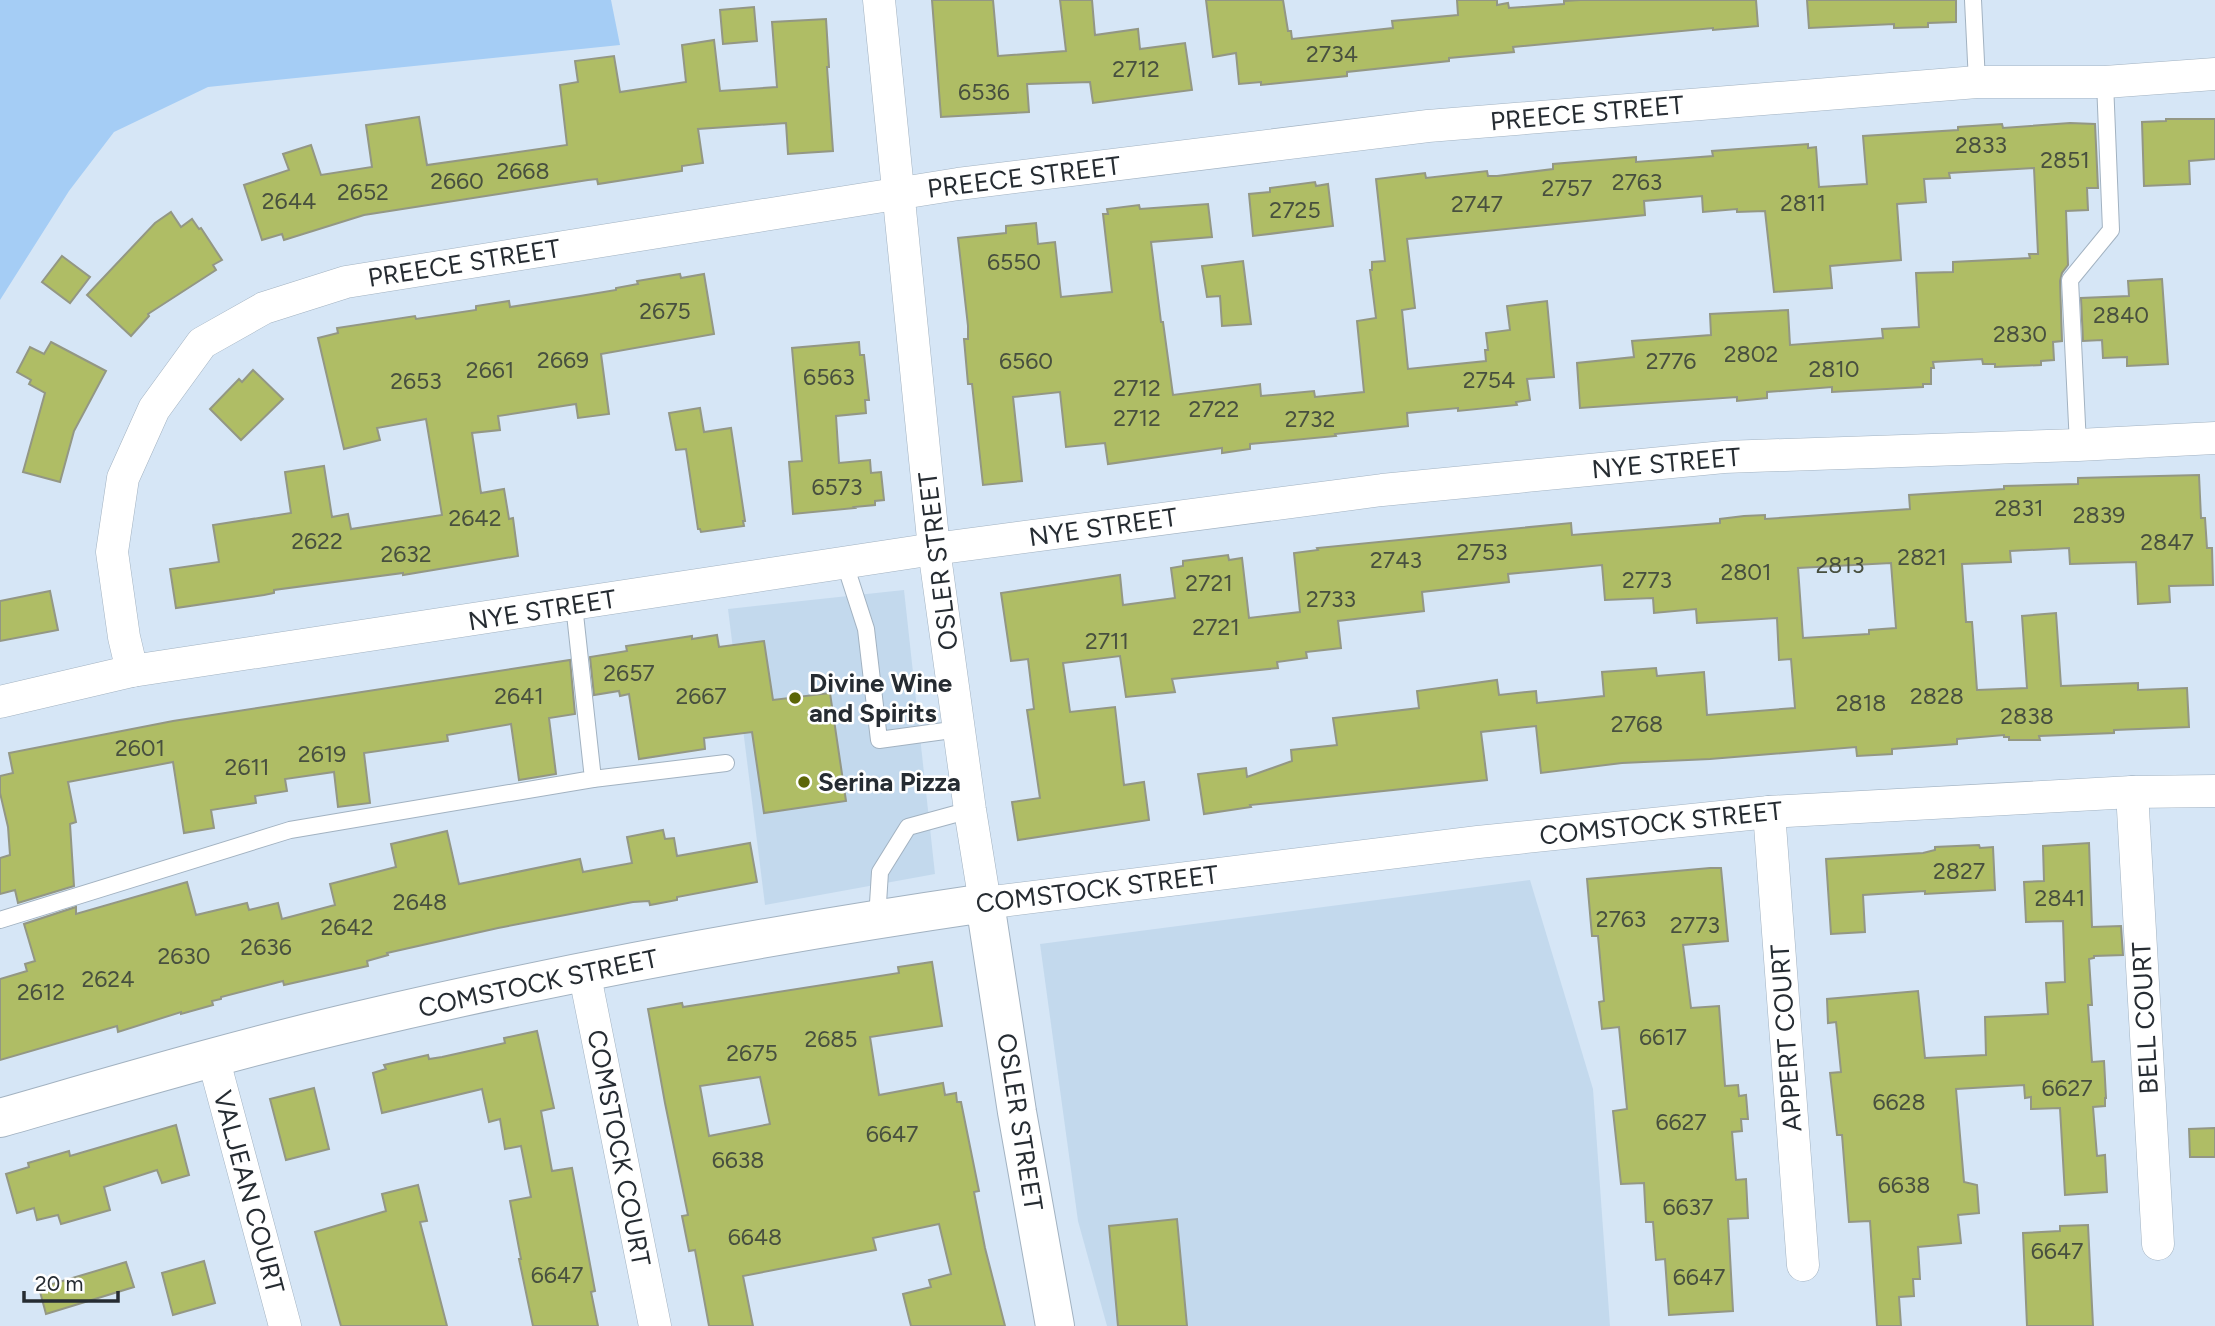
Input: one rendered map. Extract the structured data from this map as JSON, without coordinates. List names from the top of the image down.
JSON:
{
  "streets": {
    "street": [
      "PREECE STREET",
      "NYE STREET",
      "OSLER STREET",
      "COMSTOCK STREET",
      "BELL COURT",
      "APPERT COURT",
      "COMSTOCK COURT",
      "VALJEAN COURT"
    ]
  },
  "crossings": [
    ["PREECE STREET", "NYE STREET"],
    ["PREECE STREET", "OSLER STREET"],
    ["NYE STREET", "OSLER STREET"],
    ["OSLER STREET", "COMSTOCK STREET"],
    ["COMSTOCK STREET", "BELL COURT"],
    ["COMSTOCK STREET", "APPERT COURT"],
    ["COMSTOCK STREET", "COMSTOCK COURT"],
    ["COMSTOCK STREET", "VALJEAN COURT"]
  ],
  "places": ["Divine Wine and Spirits", "Serina Pizza"],
  "house_numbers": [
    "2734",
    "2712",
    "6536",
    "2833",
    "2851",
    "2668",
    "2660",
    "2763",
    "2757",
    "2652",
    "2644",
    "2811",
    "2747",
    "2725",
    "6550",
    "2675",
    "2840",
    "2830",
    "2802",
    "2669",
    "6560",
    "2776",
    "2810",
    "2661",
    "6563",
    "2754",
    "2653",
    "2712",
    "2722",
    "2712",
    "2732",
    "6573",
    "2831",
    "2839",
    "2642",
    "2622",
    "2847",
    "2753",
    "2632",
    "2821",
    "2743",
    "2813",
    "2801",
    "2773",
    "2721",
    "2733",
    "2721",
    "2711",
    "2657",
    "2641",
    "2667",
    "2828",
    "2818",
    "2838",
    "2768",
    "2601",
    "2619",
    "2611",
    "2827",
    "2841",
    "2648",
    "2763",
    "2773",
    "2642",
    "2636",
    "2630",
    "2624",
    "2612",
    "6617",
    "2685",
    "2675",
    "6627",
    "6628",
    "6627",
    "6647",
    "6638",
    "6638",
    "6637",
    "6648",
    "6647",
    "6647",
    "6647"
  ],
  "scale_bar": "20 m"
}
